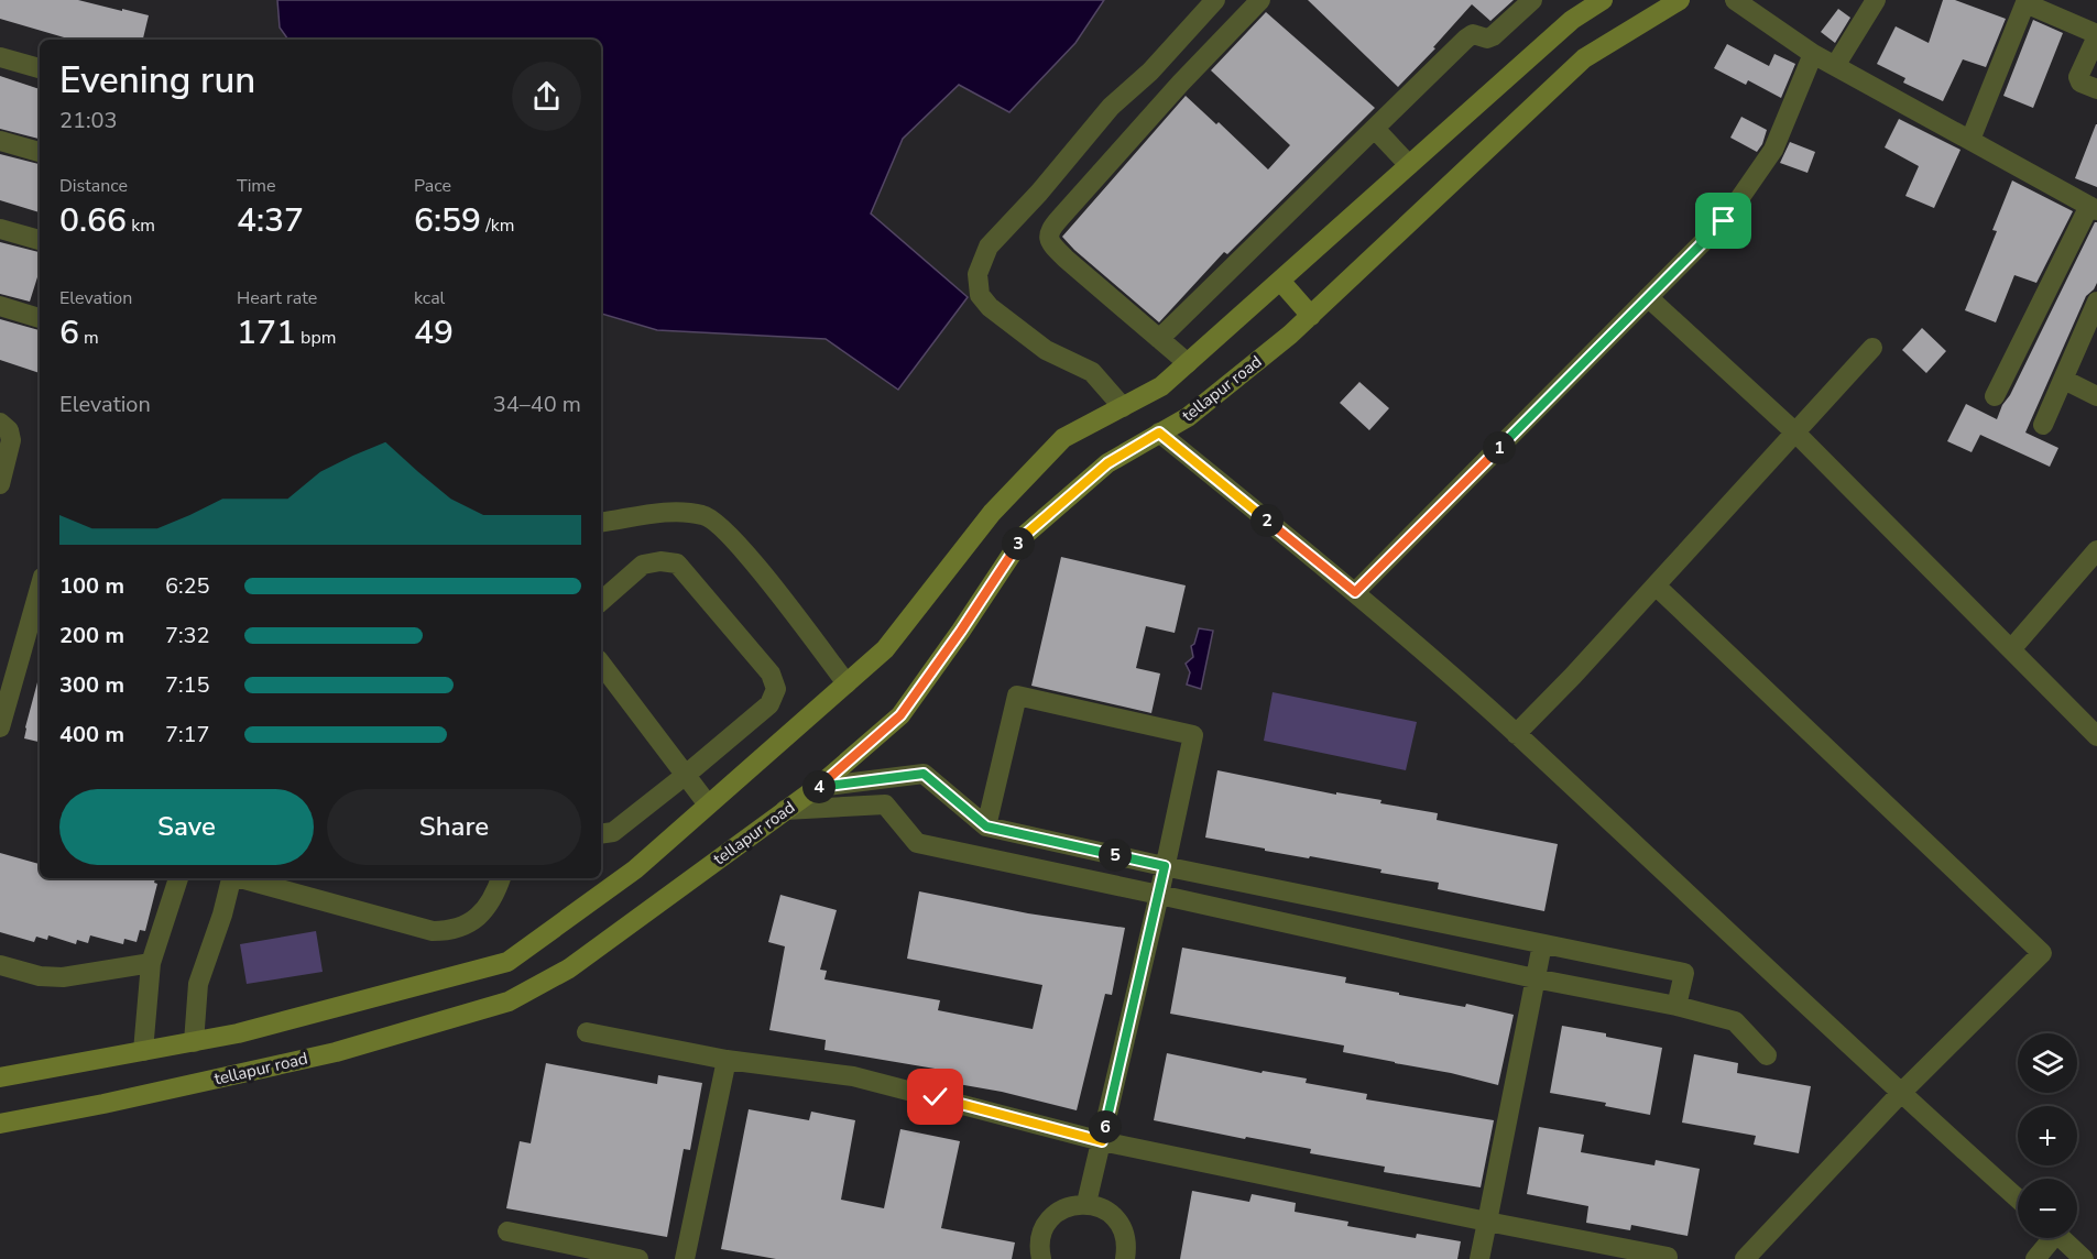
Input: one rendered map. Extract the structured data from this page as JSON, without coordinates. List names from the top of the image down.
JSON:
{
  "streets": {
    "street": ["tellapur road"]
  },
  "page": {
    "heading": ["Evening run", "21:03"],
    "stats": [
      ["Distance", "0.66 km"],
      ["Time", "4:37"],
      ["Pace", "6:59 /km"],
      ["Elevation", "6 m"],
      ["Heart rate", "171 bpm"],
      ["kcal", "49"]
    ],
    "chart": ["Elevation", "34–40 m"],
    "pins": [
      "1",
      "2",
      "3",
      "4",
      "5",
      "6"
    ],
    "list": [
      {
        "name": "100 m",
        "note": "6:25"
      },
      {
        "name": "200 m",
        "note": "7:32"
      },
      {
        "name": "300 m",
        "note": "7:15"
      },
      {
        "name": "400 m",
        "note": "7:17"
      }
    ],
    "buttons": ["Save", "Share"],
    "map_buttons": ["+", "−"]
  }
}
